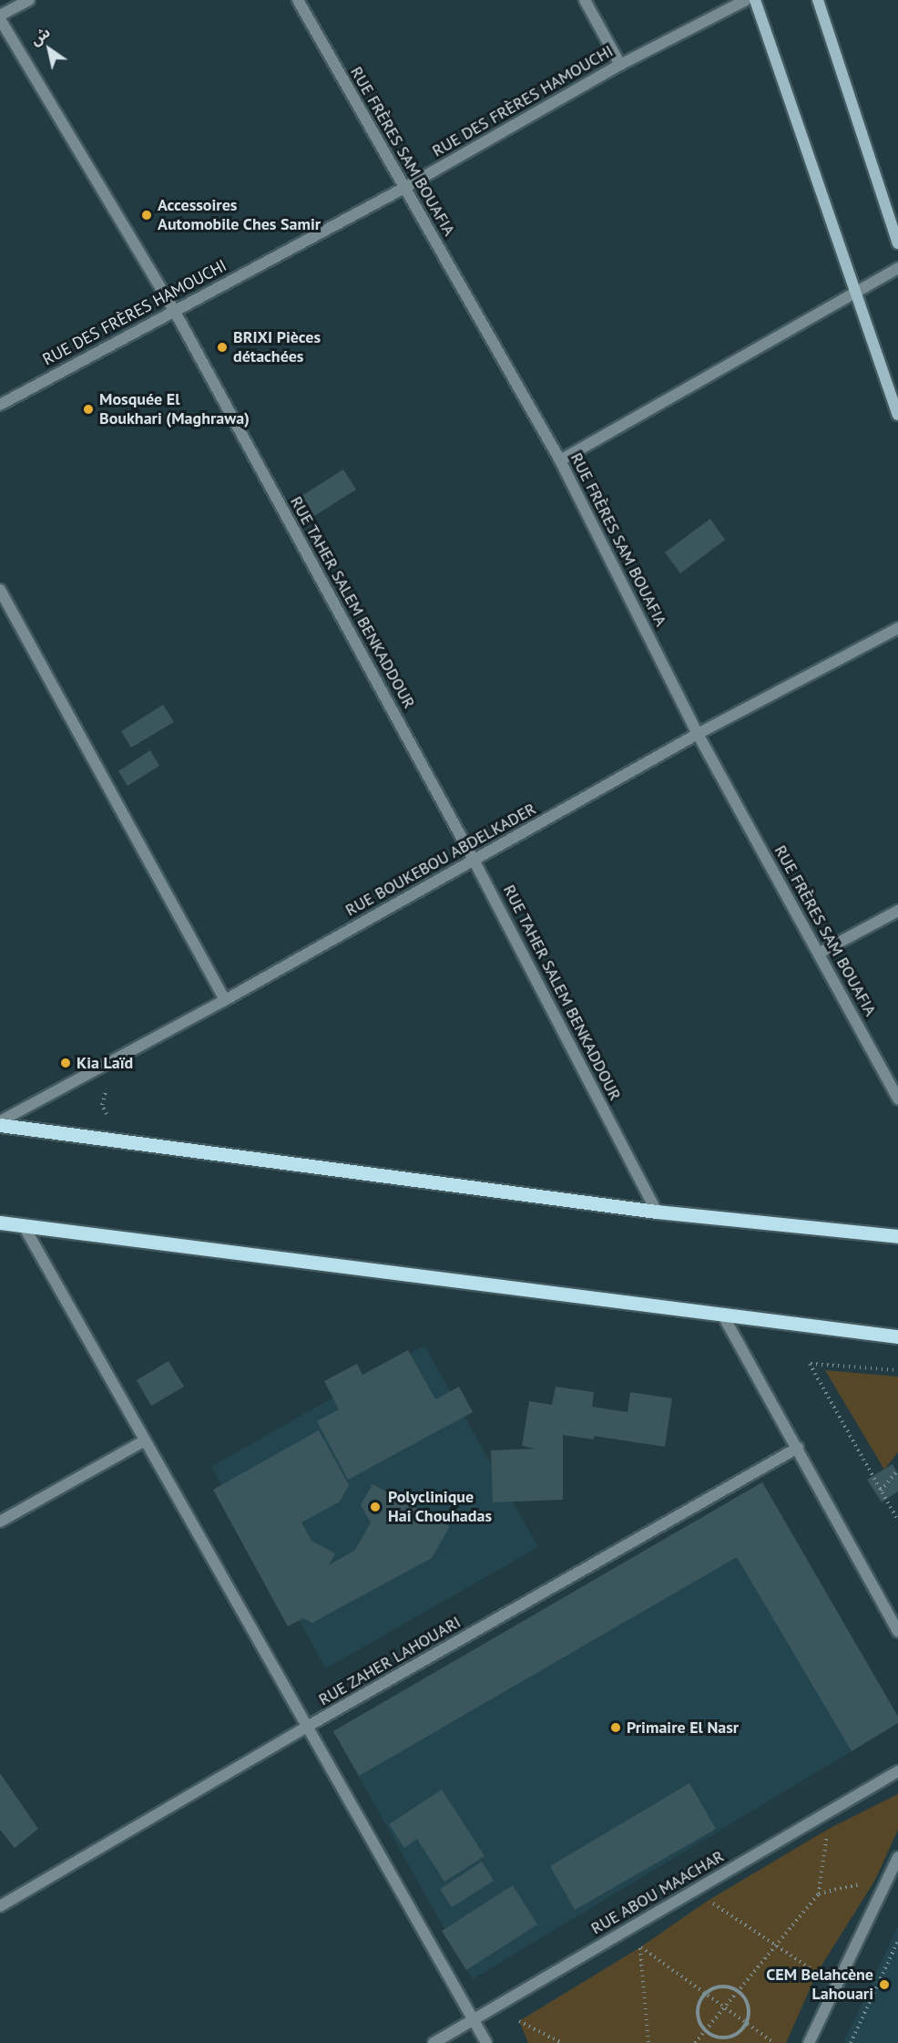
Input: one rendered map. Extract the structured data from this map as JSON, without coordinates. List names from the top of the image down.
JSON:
{
  "streets": {
    "street": [
      "RUE DES FRÈRES HAMOUCHI",
      "RUE FRÈRES SAM BOUAFIA",
      "RUE TAHER SALEM BENKADDOUR",
      "RUE BOUKEBOU ABDELKADER",
      "RUE ZAHER LAHOUARI",
      "RUE ABOU MAACHAR"
    ]
  },
  "crossings": [
    ["RUE DES FRÈRES HAMOUCHI", "RUE FRÈRES SAM BOUAFIA"],
    ["RUE DES FRÈRES HAMOUCHI", "RUE TAHER SALEM BENKADDOUR"],
    ["RUE FRÈRES SAM BOUAFIA", "RUE BOUKEBOU ABDELKADER"],
    ["RUE TAHER SALEM BENKADDOUR", "RUE BOUKEBOU ABDELKADER"]
  ],
  "places": [
    "Accessoires Automobile Ches Samir",
    "BRIXI Pièces détachées",
    "Mosquée El Boukhari (Maghrawa)",
    "Kia Laïd",
    "Polyclinique Hai Chouhadas",
    "Primaire El Nasr",
    "CEM Belahcène Lahouari"
  ],
  "north": "top left"
}
